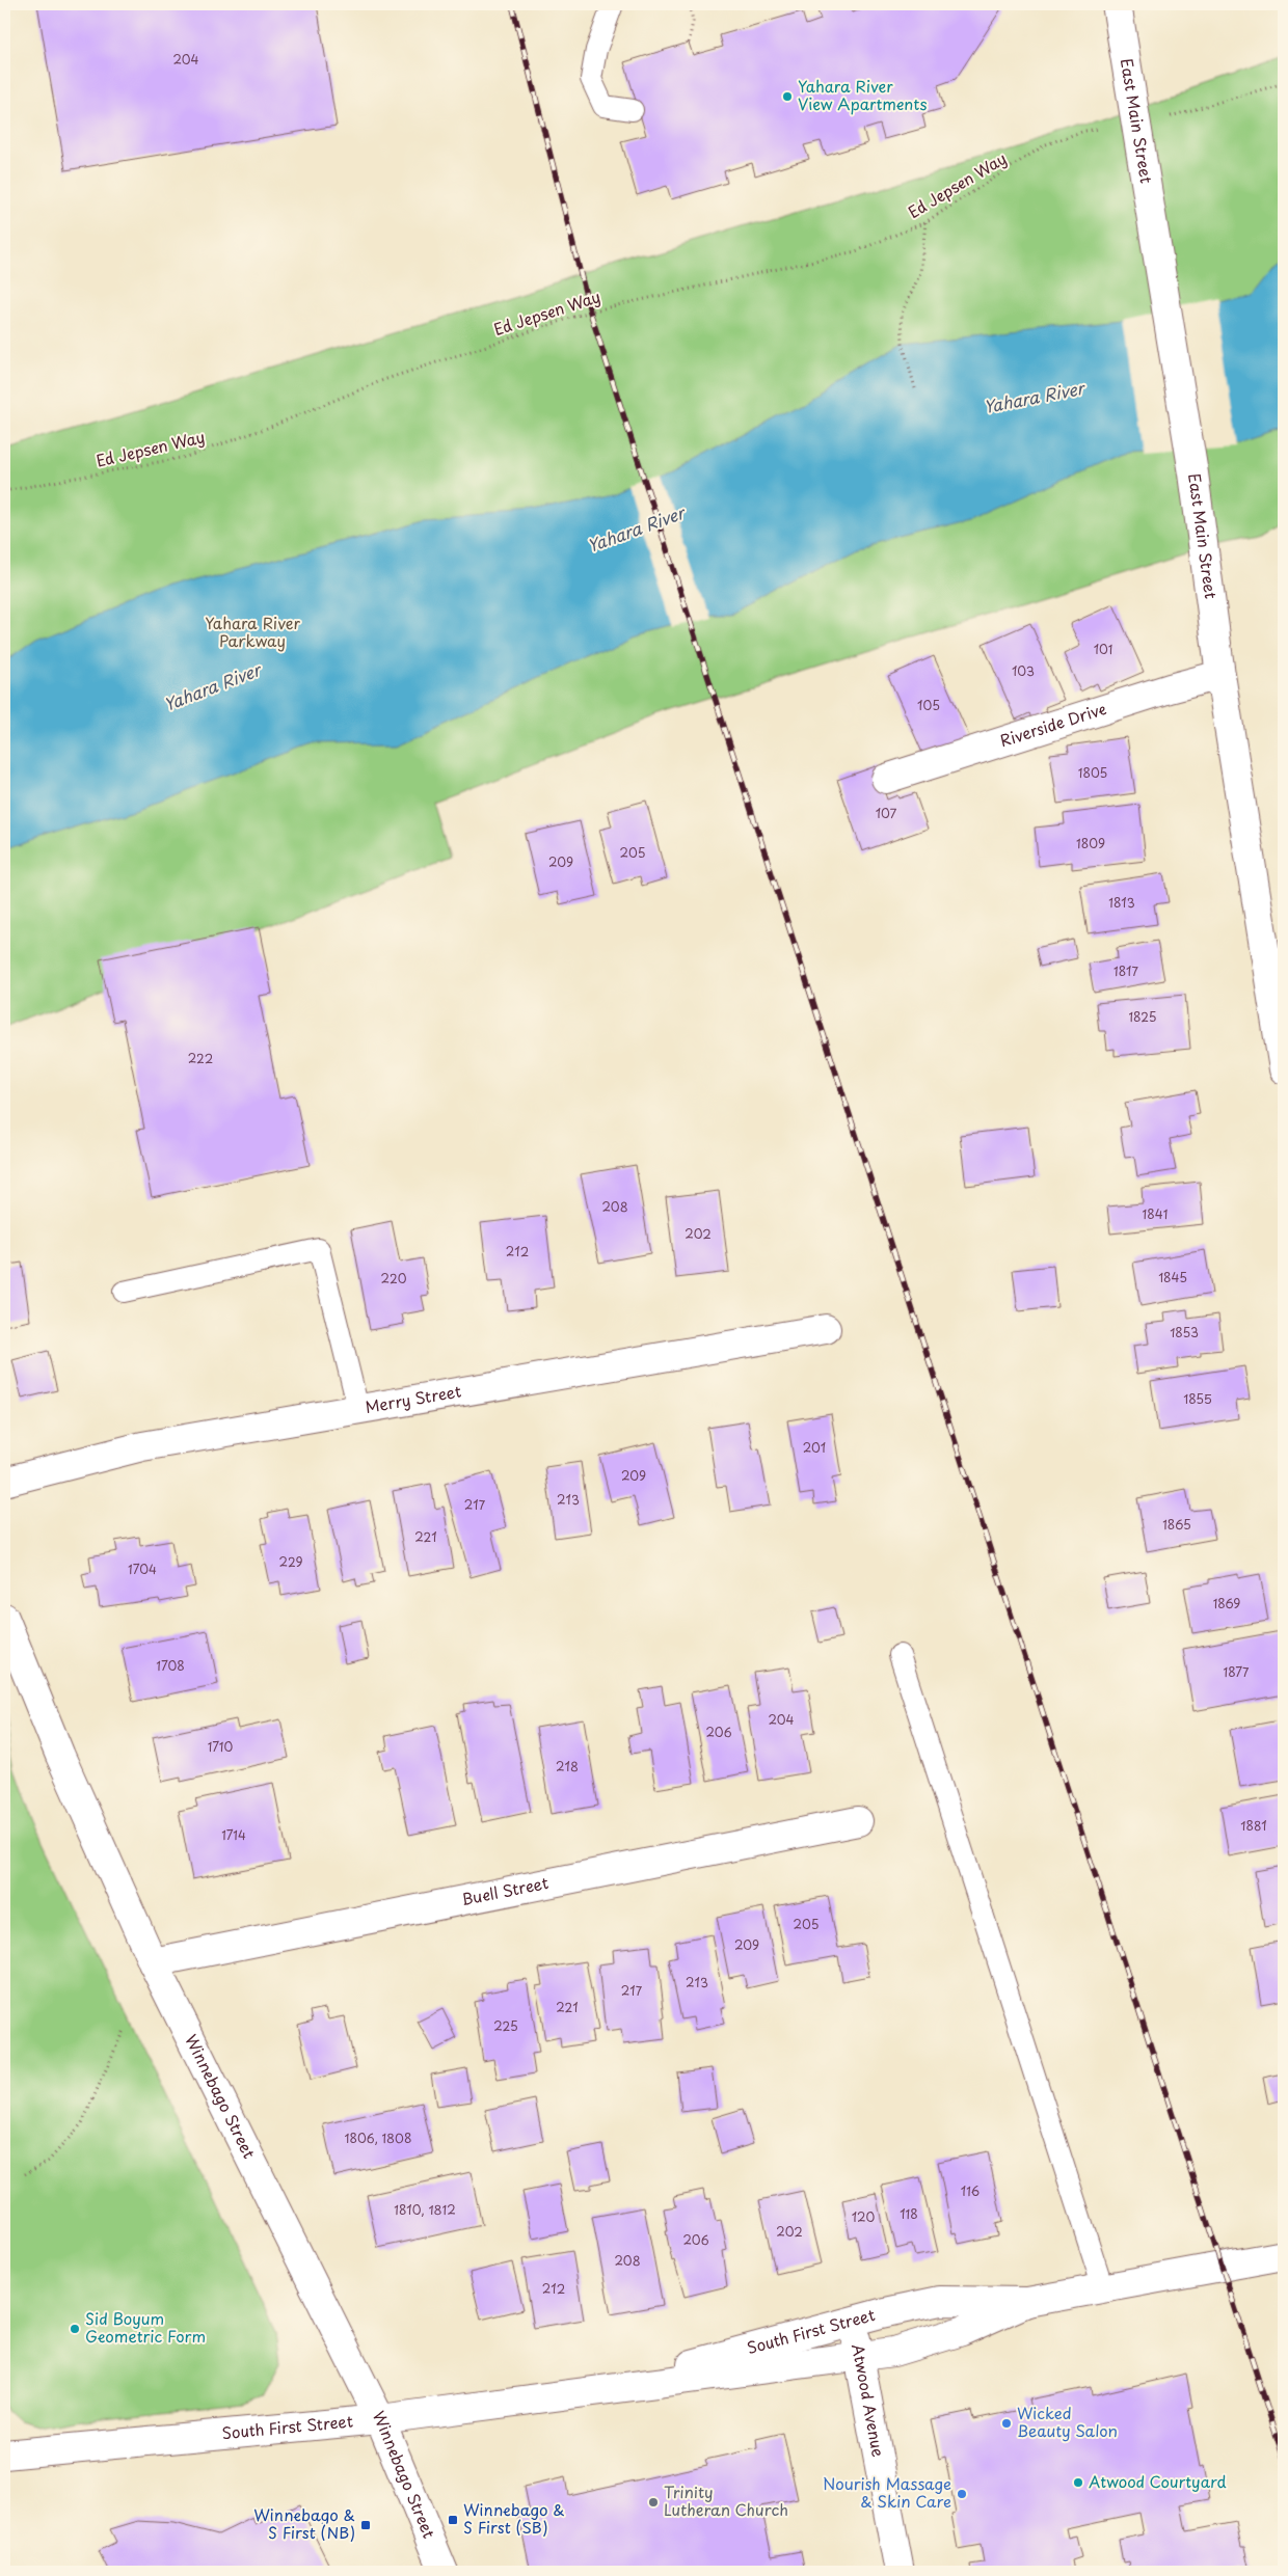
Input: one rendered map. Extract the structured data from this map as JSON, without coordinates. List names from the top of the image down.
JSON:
{
  "streets": {
    "street": [
      "East Main Street",
      "Riverside Drive",
      "Merry Street",
      "Buell Street",
      "Winnebago Street",
      "South First Street",
      "Atwood Avenue"
    ],
    "path": ["Ed Jepsen Way"]
  },
  "crossings": [
    ["East Main Street", "Riverside Drive"],
    ["Buell Street", "Winnebago Street"],
    ["Winnebago Street", "South First Street"],
    ["South First Street", "Atwood Avenue"]
  ],
  "water": ["Yahara River"],
  "parks": ["Yahara River Parkway"],
  "places": {
    "other": [
      "Yahara River View Apartments",
      "Sid Boyum Geometric Form",
      "Wicked Beauty Salon",
      "Atwood Courtyard",
      "Nourish Massage & Skin Care",
      "Trinity Lutheran Church"
    ],
    "transit": ["Winnebago & S First (SB)", "Winnebago & S First (NB)"]
  },
  "house_numbers": [
    "204",
    "101",
    "103",
    "105",
    "1805",
    "107",
    "1809",
    "205",
    "209",
    "1813",
    "1817",
    "1825",
    "222",
    "208",
    "1841",
    "202",
    "212",
    "1845",
    "220",
    "1853",
    "1855",
    "201",
    "209",
    "213",
    "217",
    "1865",
    "221",
    "229",
    "1704",
    "1869",
    "1708",
    "1877",
    "204",
    "206",
    "1710",
    "218",
    "1881",
    "1714",
    "205",
    "209",
    "213",
    "217",
    "221",
    "225",
    "1806, 1808",
    "116",
    "1810, 1812",
    "118",
    "120",
    "202",
    "206",
    "208",
    "212"
  ]
}
